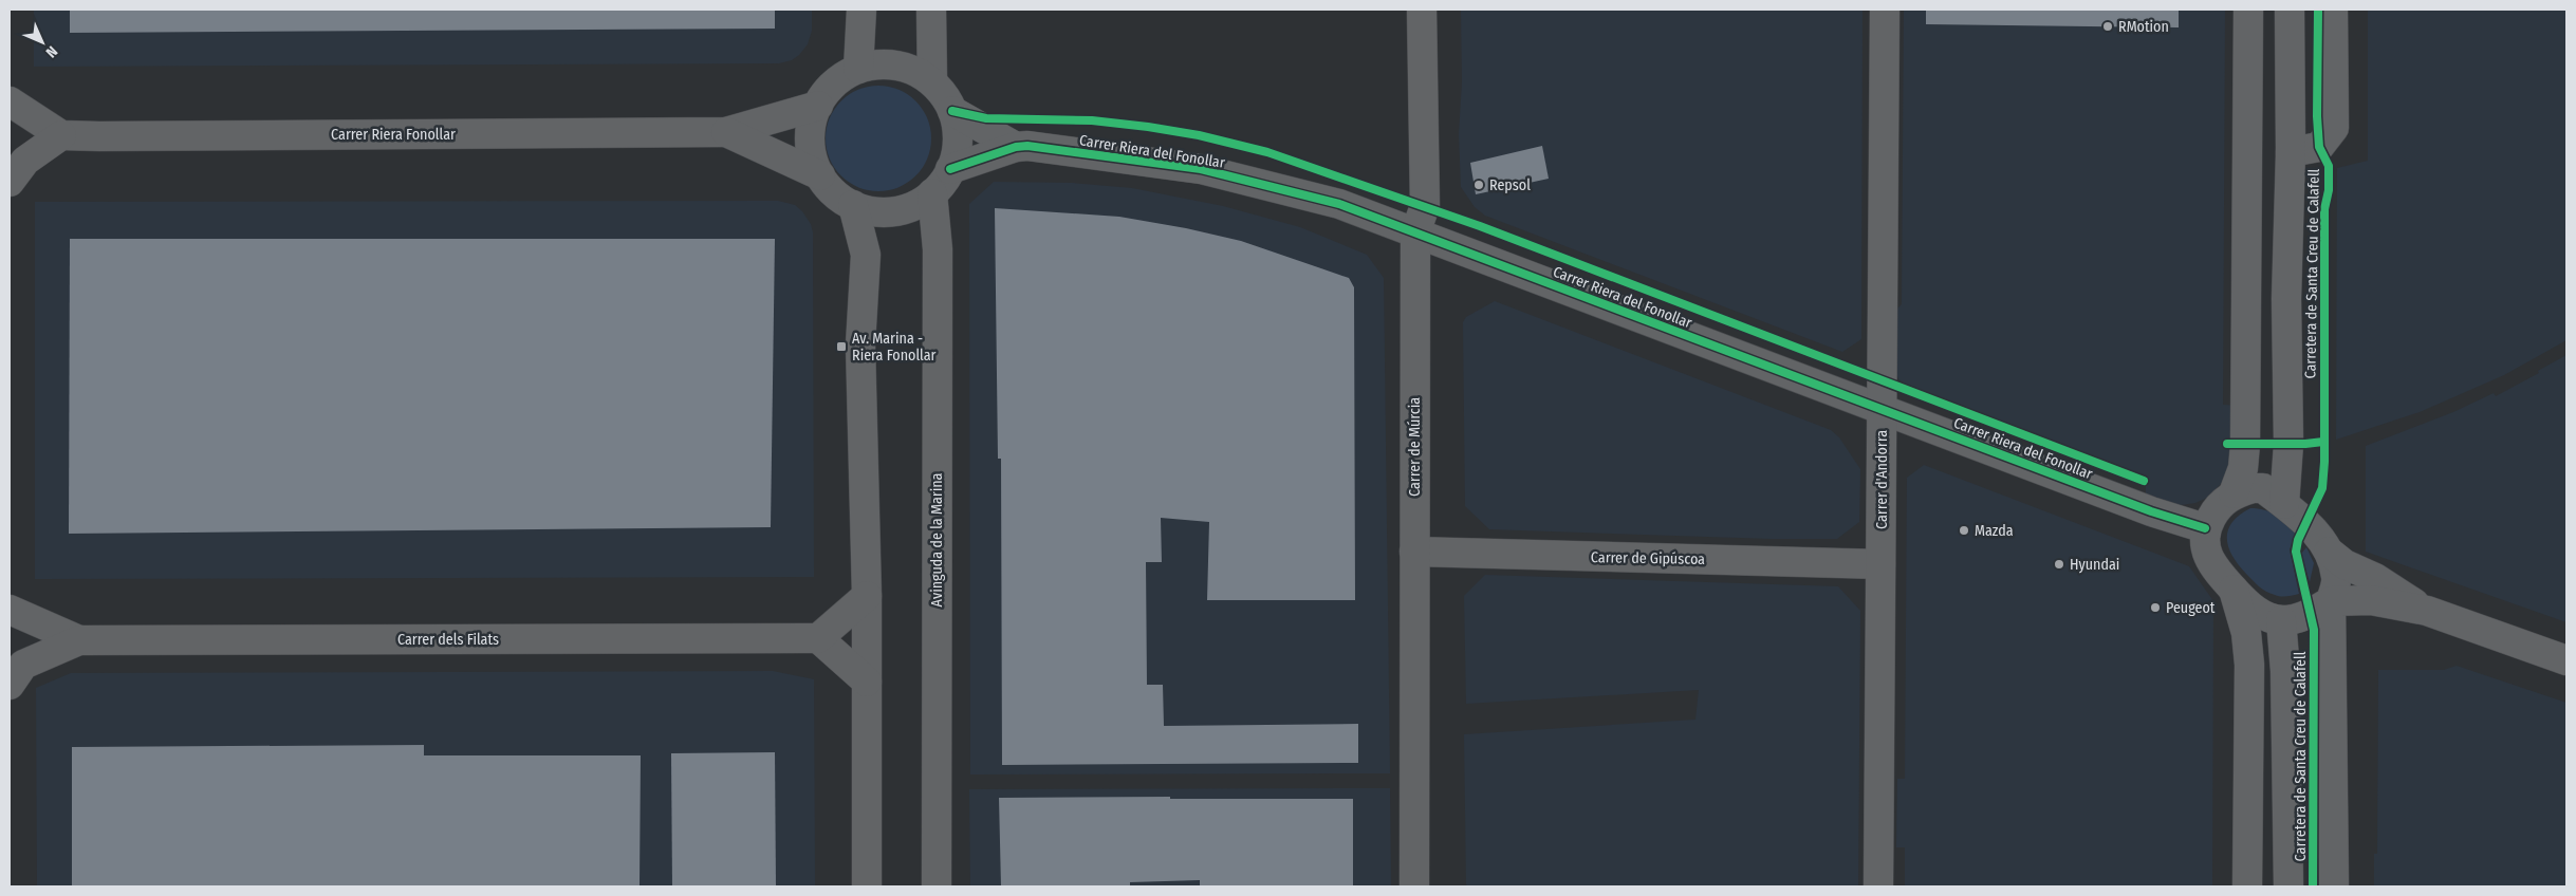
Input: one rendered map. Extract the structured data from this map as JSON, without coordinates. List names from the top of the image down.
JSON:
{
  "streets": {
    "street": [
      "Carrer Riera Fonollar",
      "Carrer Riera del Fonollar",
      "Carretera de Santa Creu de Calafell",
      "Carrer de Múrcia",
      "Carrer d'Andorra",
      "Avinguda de la Marina",
      "Carrer de Gipúscoa",
      "Carrer dels Filats"
    ]
  },
  "crossings": [
    ["Carrer Riera Fonollar", "Avinguda de la Marina"],
    ["Carrer Riera del Fonollar", "Carretera de Santa Creu de Calafell"],
    ["Carrer Riera del Fonollar", "Carrer de Múrcia"],
    ["Carrer Riera del Fonollar", "Carrer d'Andorra"],
    ["Carrer de Múrcia", "Carrer de Gipúscoa"],
    ["Carrer d'Andorra", "Carrer de Gipúscoa"]
  ],
  "places": {
    "other": [
      "RMotion",
      "Repsol",
      "Mazda",
      "Hyundai",
      "Peugeot"
    ],
    "transit": ["Av. Marina - Riera Fonollar"]
  },
  "north": "bottom right"
}
